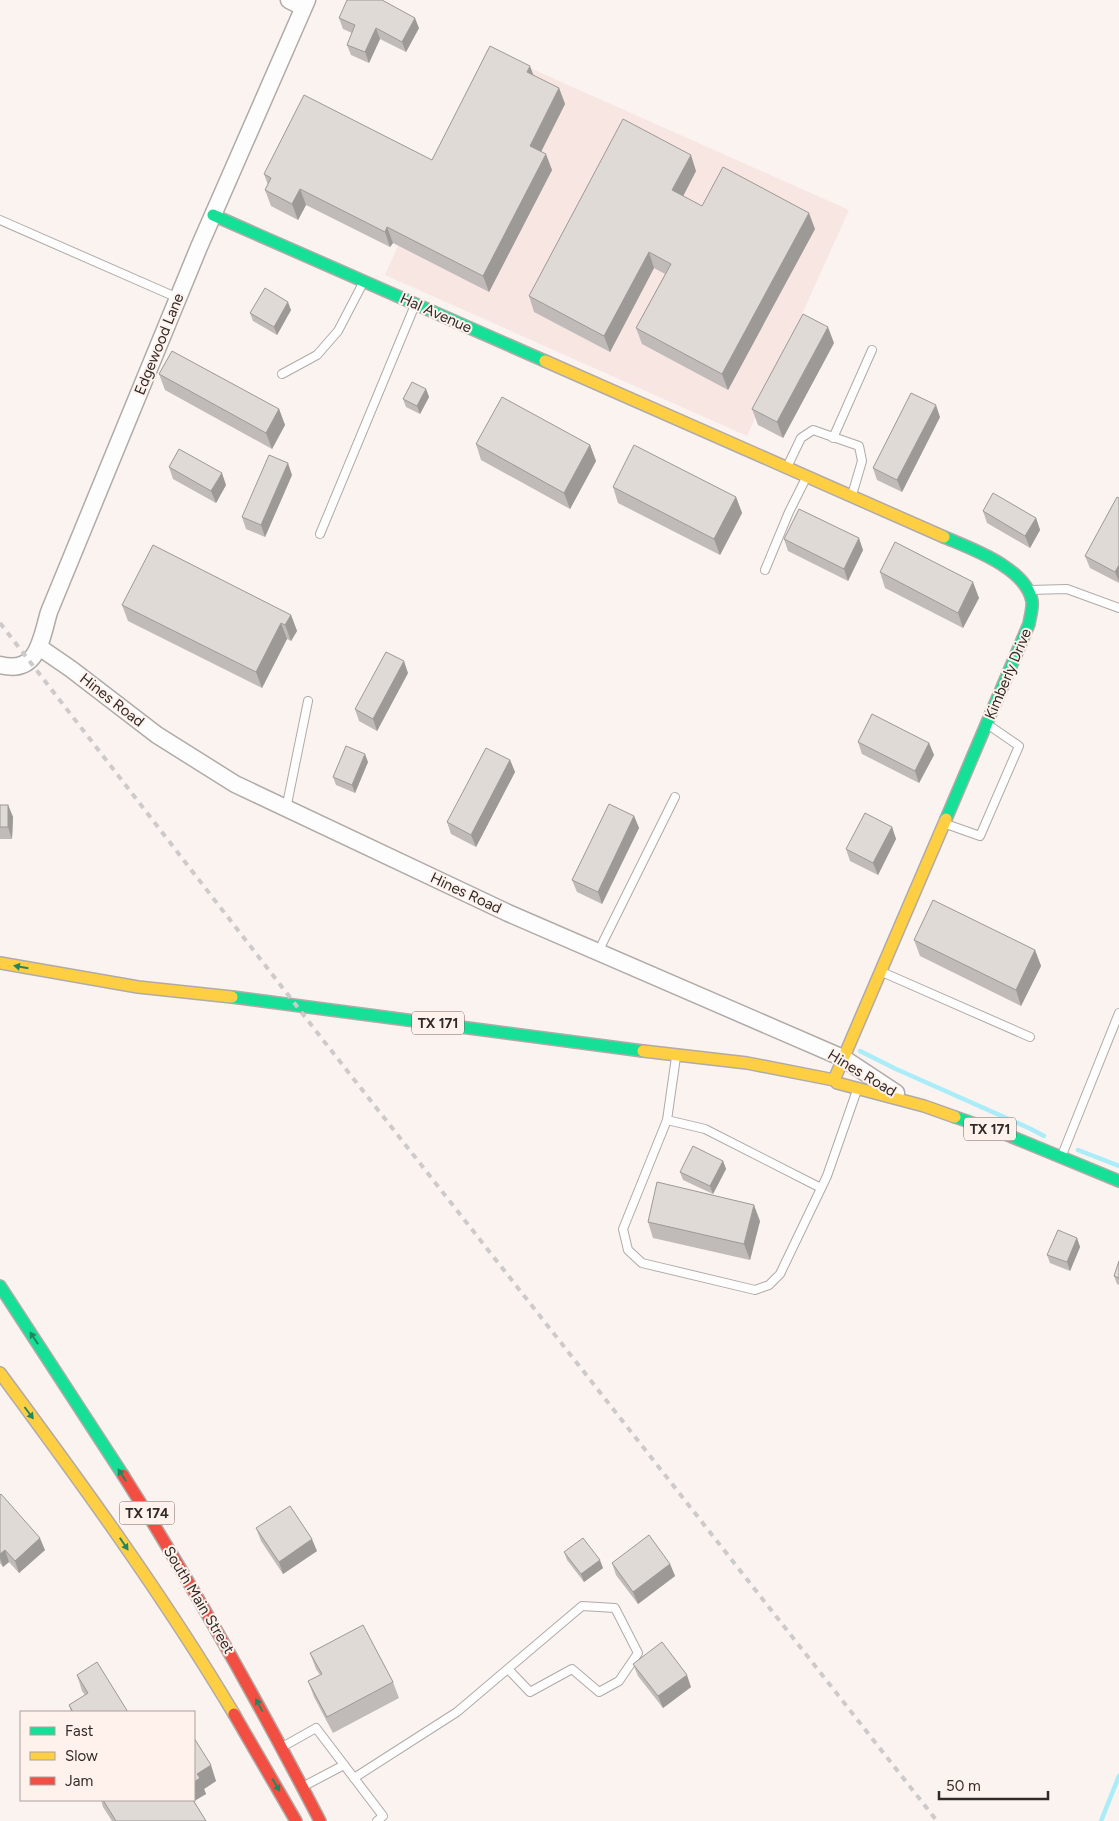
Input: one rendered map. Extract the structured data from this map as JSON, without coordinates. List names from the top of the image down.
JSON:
{
  "streets": {
    "main road": [
      "Hal Avenue",
      "Kimberly Drive",
      "TX 171",
      "TX 174",
      "South Main Street"
    ],
    "street": ["Edgewood Lane", "Hines Road"]
  },
  "crossings": [
    ["Hal Avenue", "Edgewood Lane"],
    ["Edgewood Lane", "Hines Road"],
    ["Kimberly Drive", "Hines Road"],
    ["Kimberly Drive", "TX 171"],
    ["Hines Road", "TX 171"]
  ],
  "legend": ["Fast", "Slow", "Jam"],
  "scale_bar": "50 m"
}
